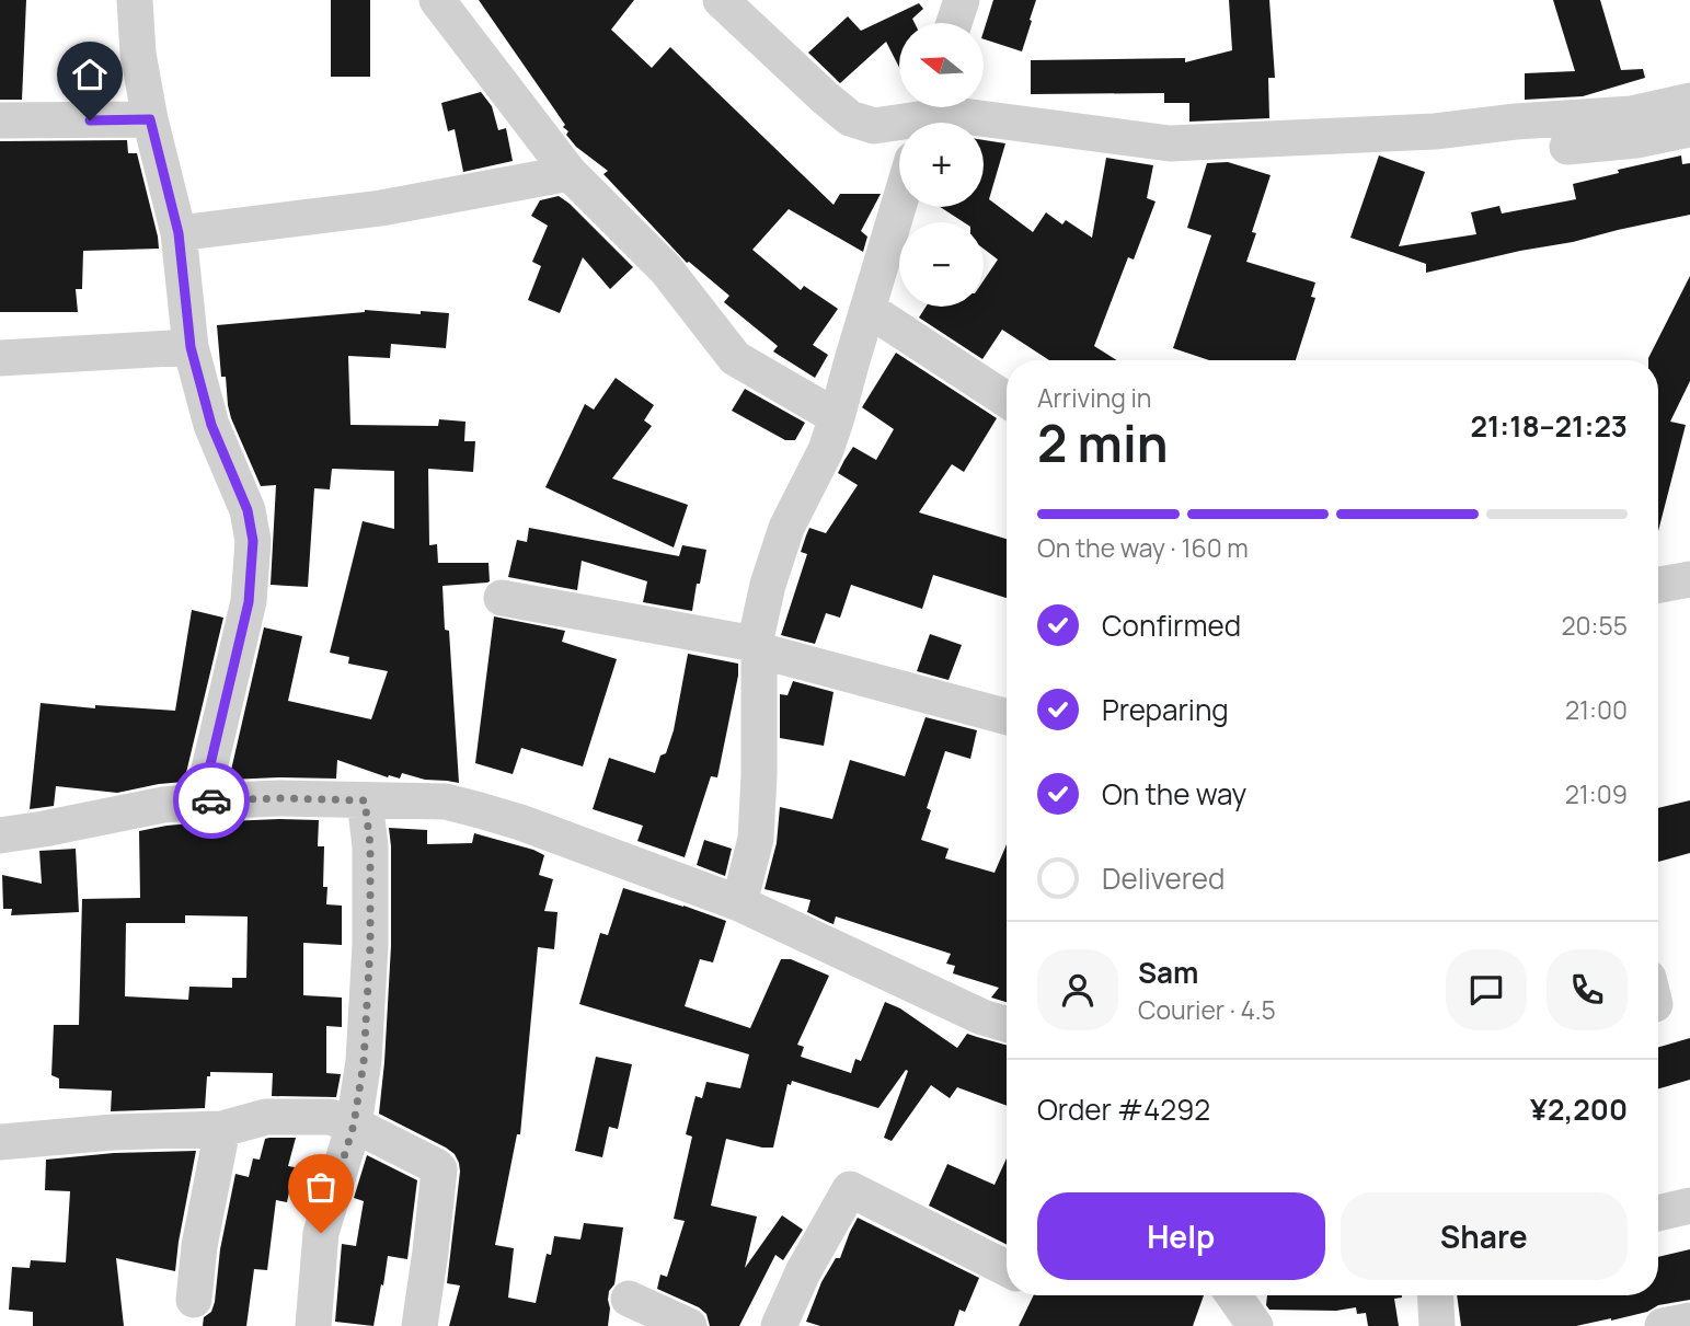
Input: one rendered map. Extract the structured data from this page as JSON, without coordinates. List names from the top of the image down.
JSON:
{
  "north": "left",
  "page": {
    "map_buttons": ["+", "−"],
    "heading": ["2 min", "Arriving in", "21:18–21:23"],
    "panel": [
      "Sam",
      "Courier · 4.5",
      "Order #4292",
      "¥2,200"
    ],
    "bar": "On the way · 160 m",
    "list": [
      ["Confirmed", "20:55"],
      ["Preparing", "21:00"],
      ["On the way", "21:09"],
      "Delivered"
    ],
    "buttons": ["Help", "Share"]
  }
}
